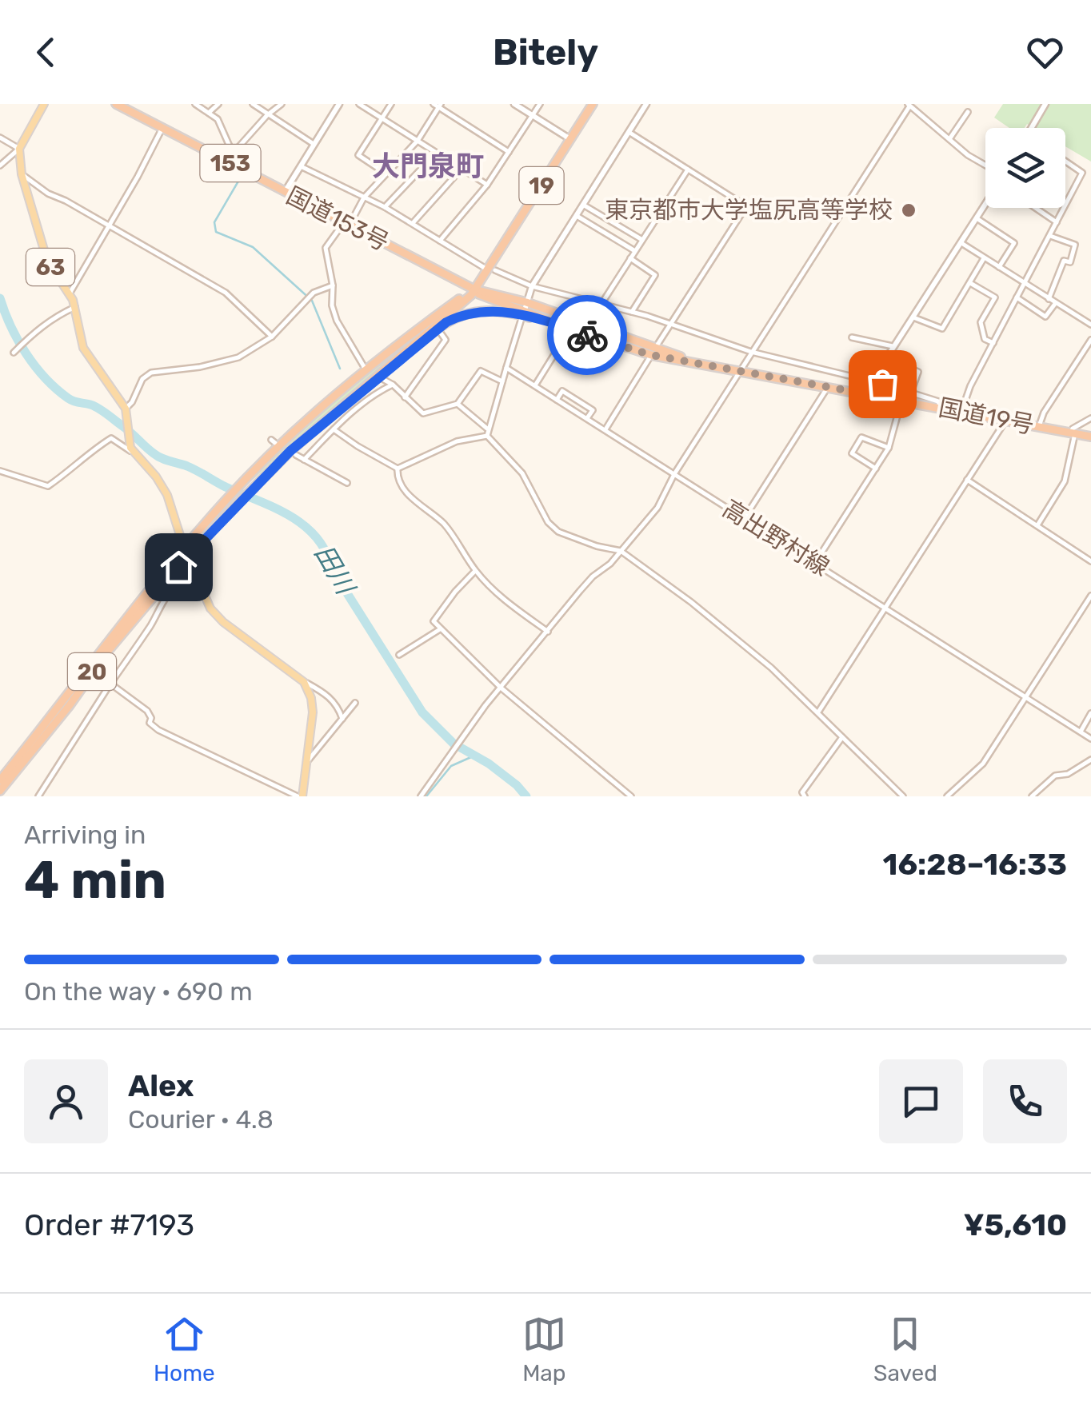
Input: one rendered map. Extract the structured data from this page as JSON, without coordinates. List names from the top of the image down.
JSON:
{
  "streets": {
    "highway": [
      "153",
      "19",
      "国道153号",
      "国道19号",
      "20"
    ],
    "main road": ["63"],
    "street": ["高出野村線"]
  },
  "crossings": [
    ["19", "国道153号"],
    ["19", "国道19号"],
    ["19", "20"],
    ["国道153号", "国道19号"],
    ["国道153号", "20"],
    ["63", "20"],
    ["国道19号", "20"]
  ],
  "districts": ["大門泉町"],
  "water": ["田川"],
  "places": ["東京都市大学塩尻高等学校"],
  "page": {
    "header": "Bitely",
    "heading": ["4 min", "Arriving in", "16:28–16:33"],
    "panel": [
      "Alex",
      "Courier · 4.8",
      "Order #7193",
      "¥5,610"
    ],
    "bar": "On the way · 690 m",
    "tabs": ["Home", "Map", "Saved"]
  }
}
